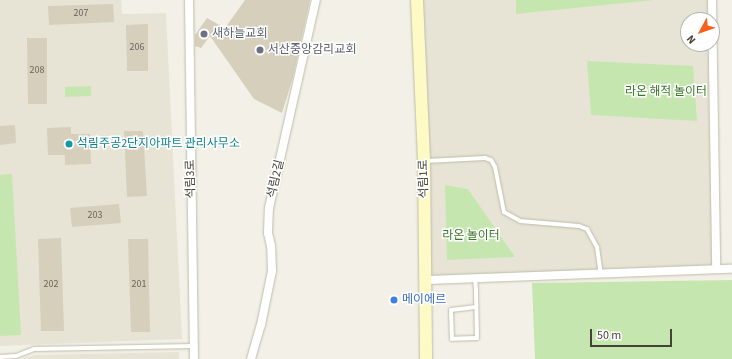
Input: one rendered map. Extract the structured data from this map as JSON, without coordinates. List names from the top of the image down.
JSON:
{
  "streets": {
    "street": ["석림3로", "석림2길", "석림1로"]
  },
  "parks": ["라온 해적 놀이터", "라온 놀이터"],
  "places": [
    "새하늘교회",
    "서산중앙감리교회",
    "석림주공2단지아파트 관리사무소",
    "메이에르"
  ],
  "house_numbers": [
    "207",
    "206",
    "208",
    "203",
    "202",
    "201"
  ],
  "scale_bar": "50 m",
  "north": "bottom left"
}
